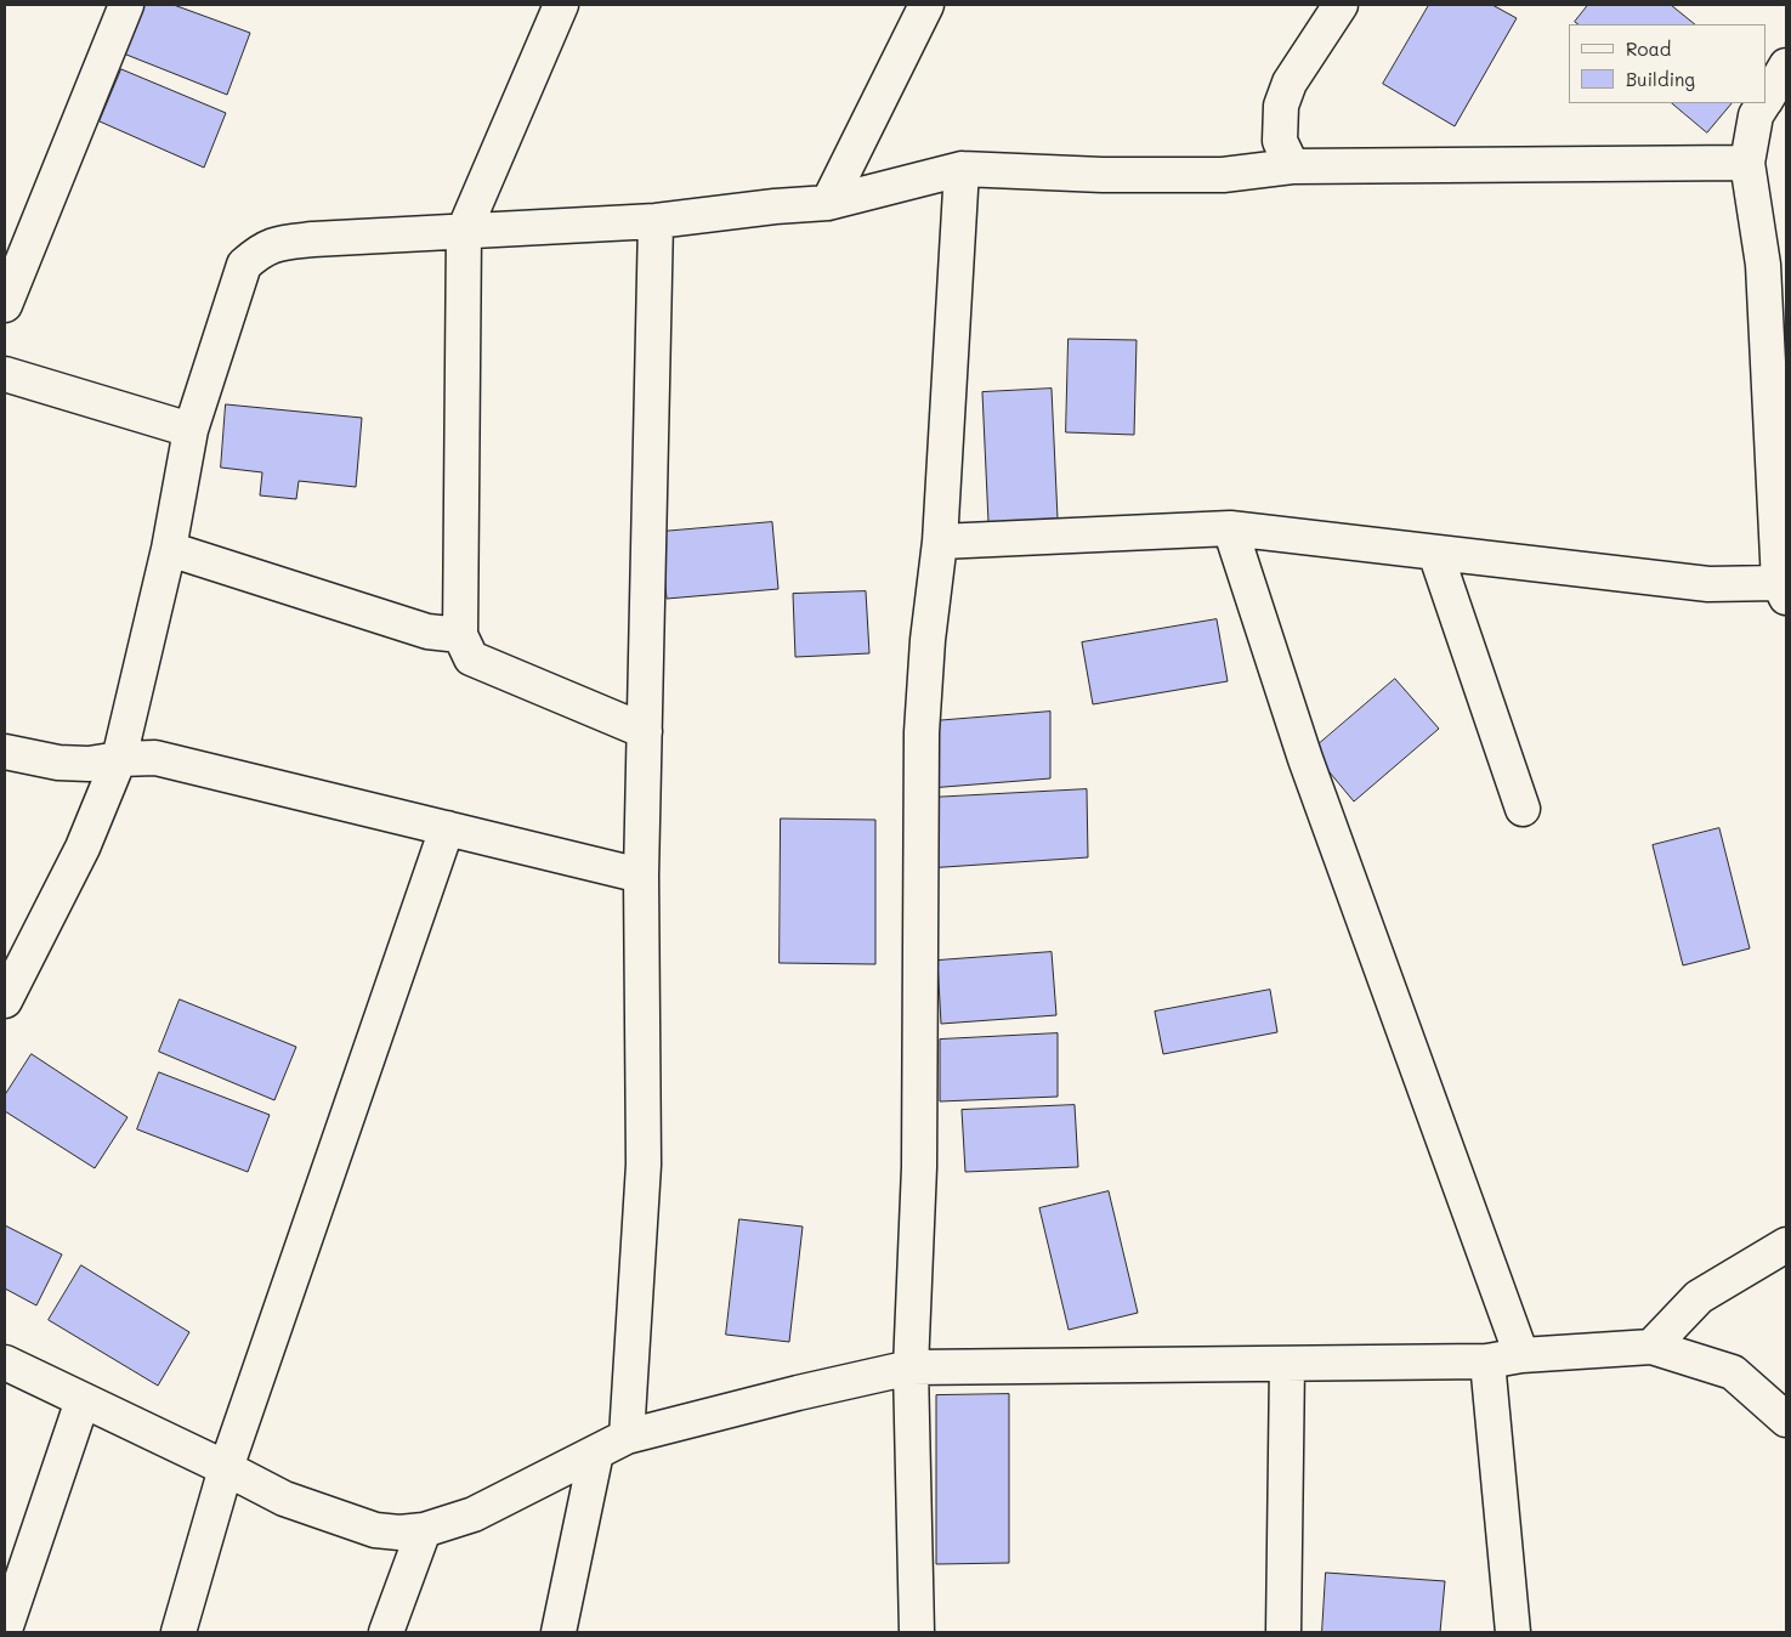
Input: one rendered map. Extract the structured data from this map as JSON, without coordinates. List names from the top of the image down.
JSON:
{
  "legend": ["Road", "Building"]
}
